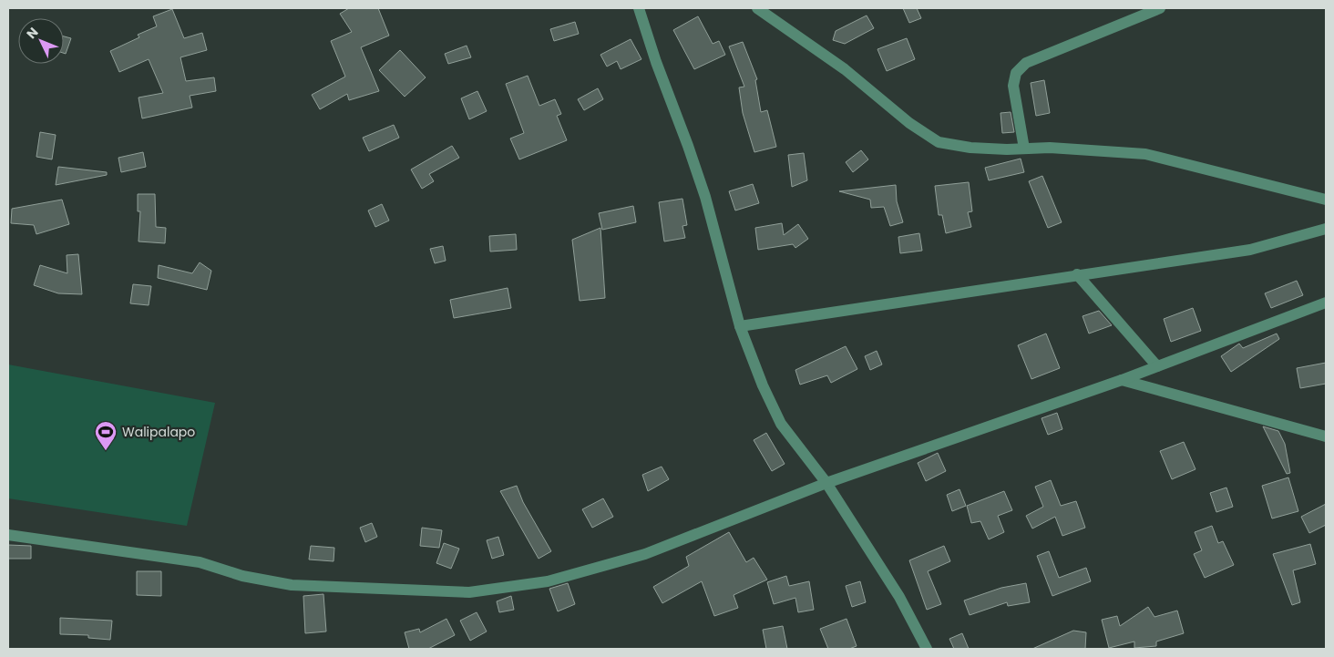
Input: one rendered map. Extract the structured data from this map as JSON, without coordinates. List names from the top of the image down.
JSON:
{
  "places": {
    "sports": ["Walipalapo"]
  },
  "north": "top left"
}
